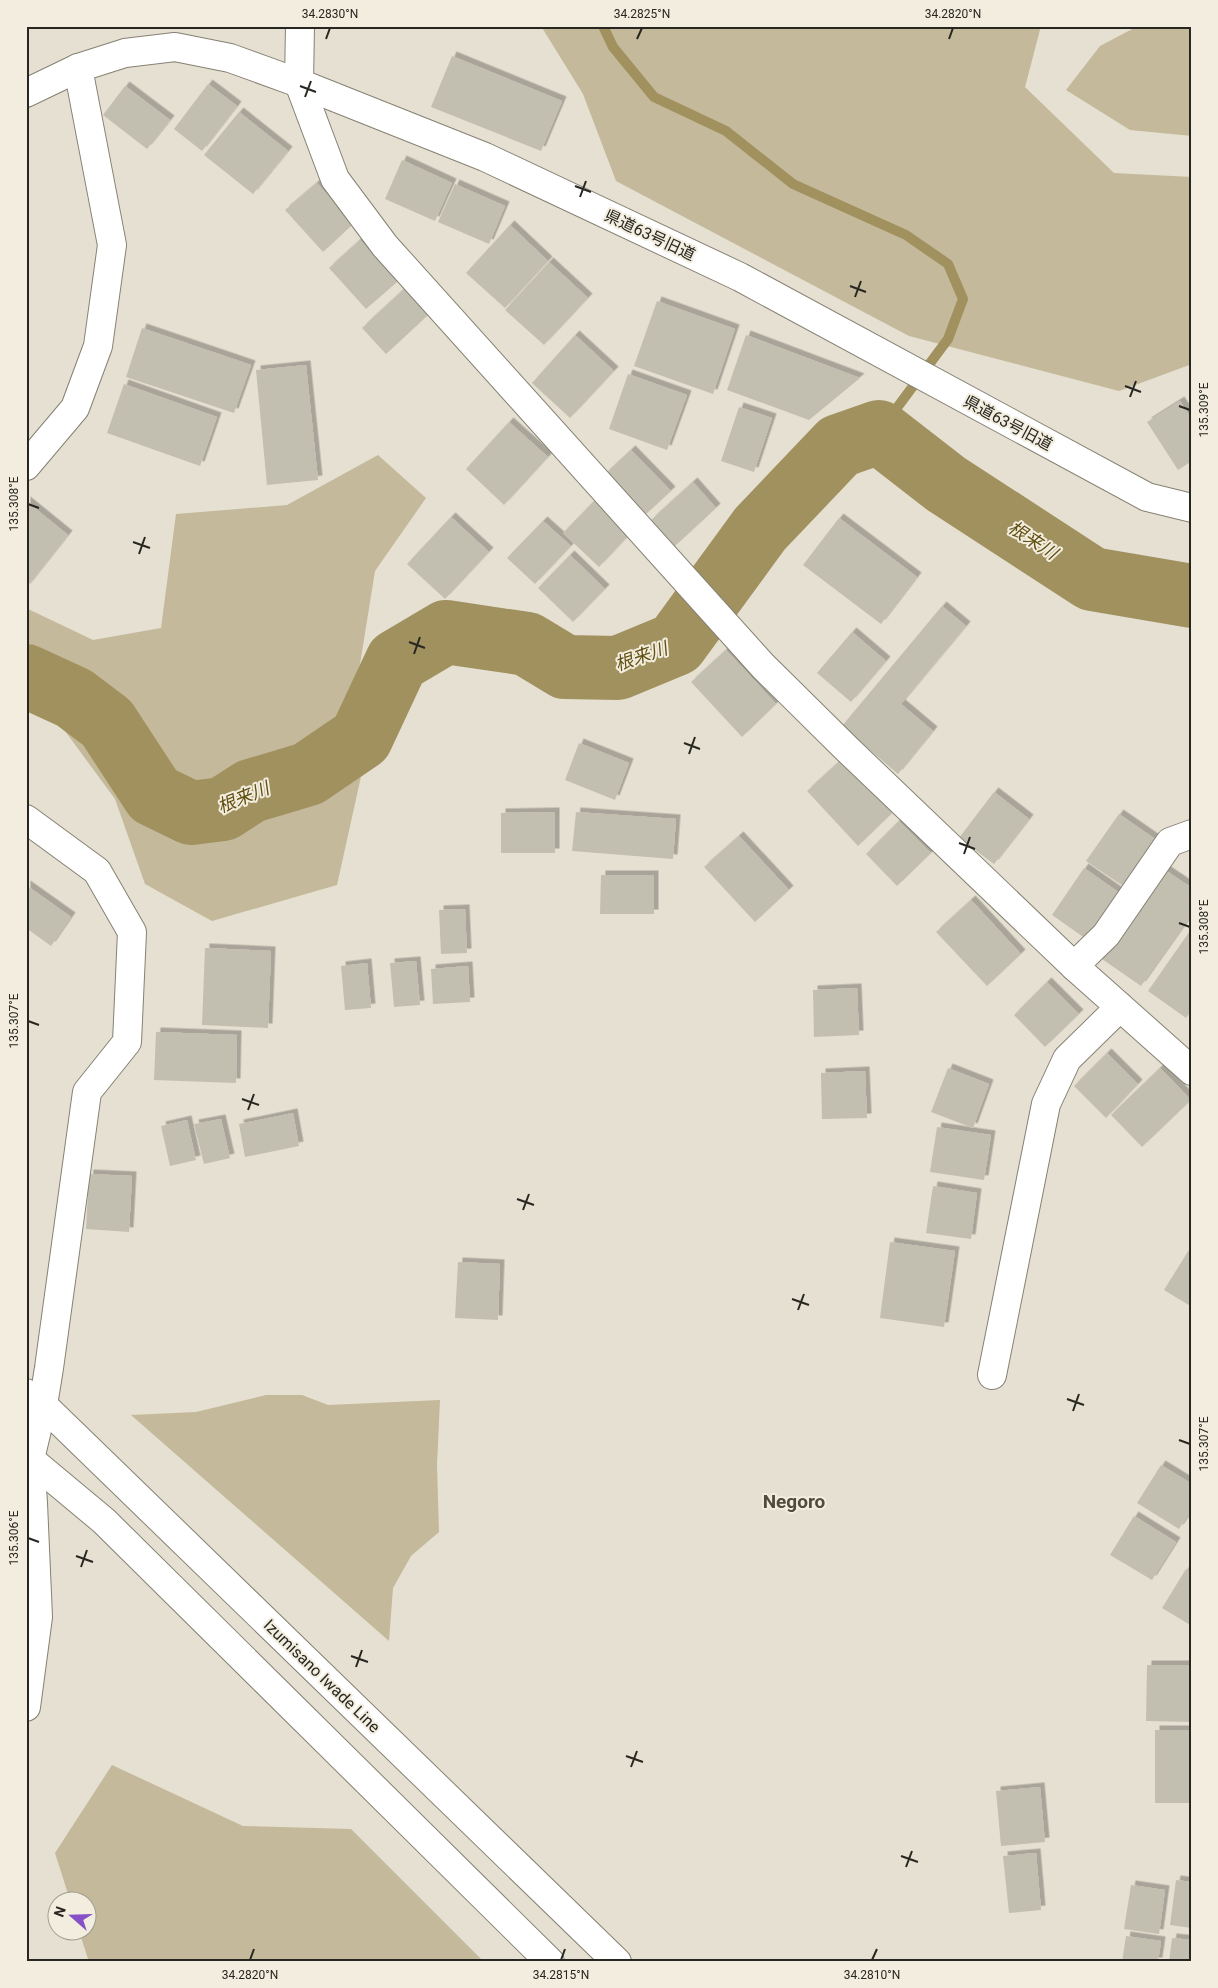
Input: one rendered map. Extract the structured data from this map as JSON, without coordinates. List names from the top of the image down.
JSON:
{
  "streets": {
    "street": ["県道63号旧道", "Izumisano Iwade Line"]
  },
  "districts": ["Negoro"],
  "water": ["根来川"],
  "north": "left",
  "coordinates": [
    "34.2830°N",
    "34.2825°N",
    "34.2820°N",
    "135.309°E",
    "135.308°E",
    "135.307°E",
    "135.306°E",
    "34.2815°N",
    "34.2810°N"
  ]
}
